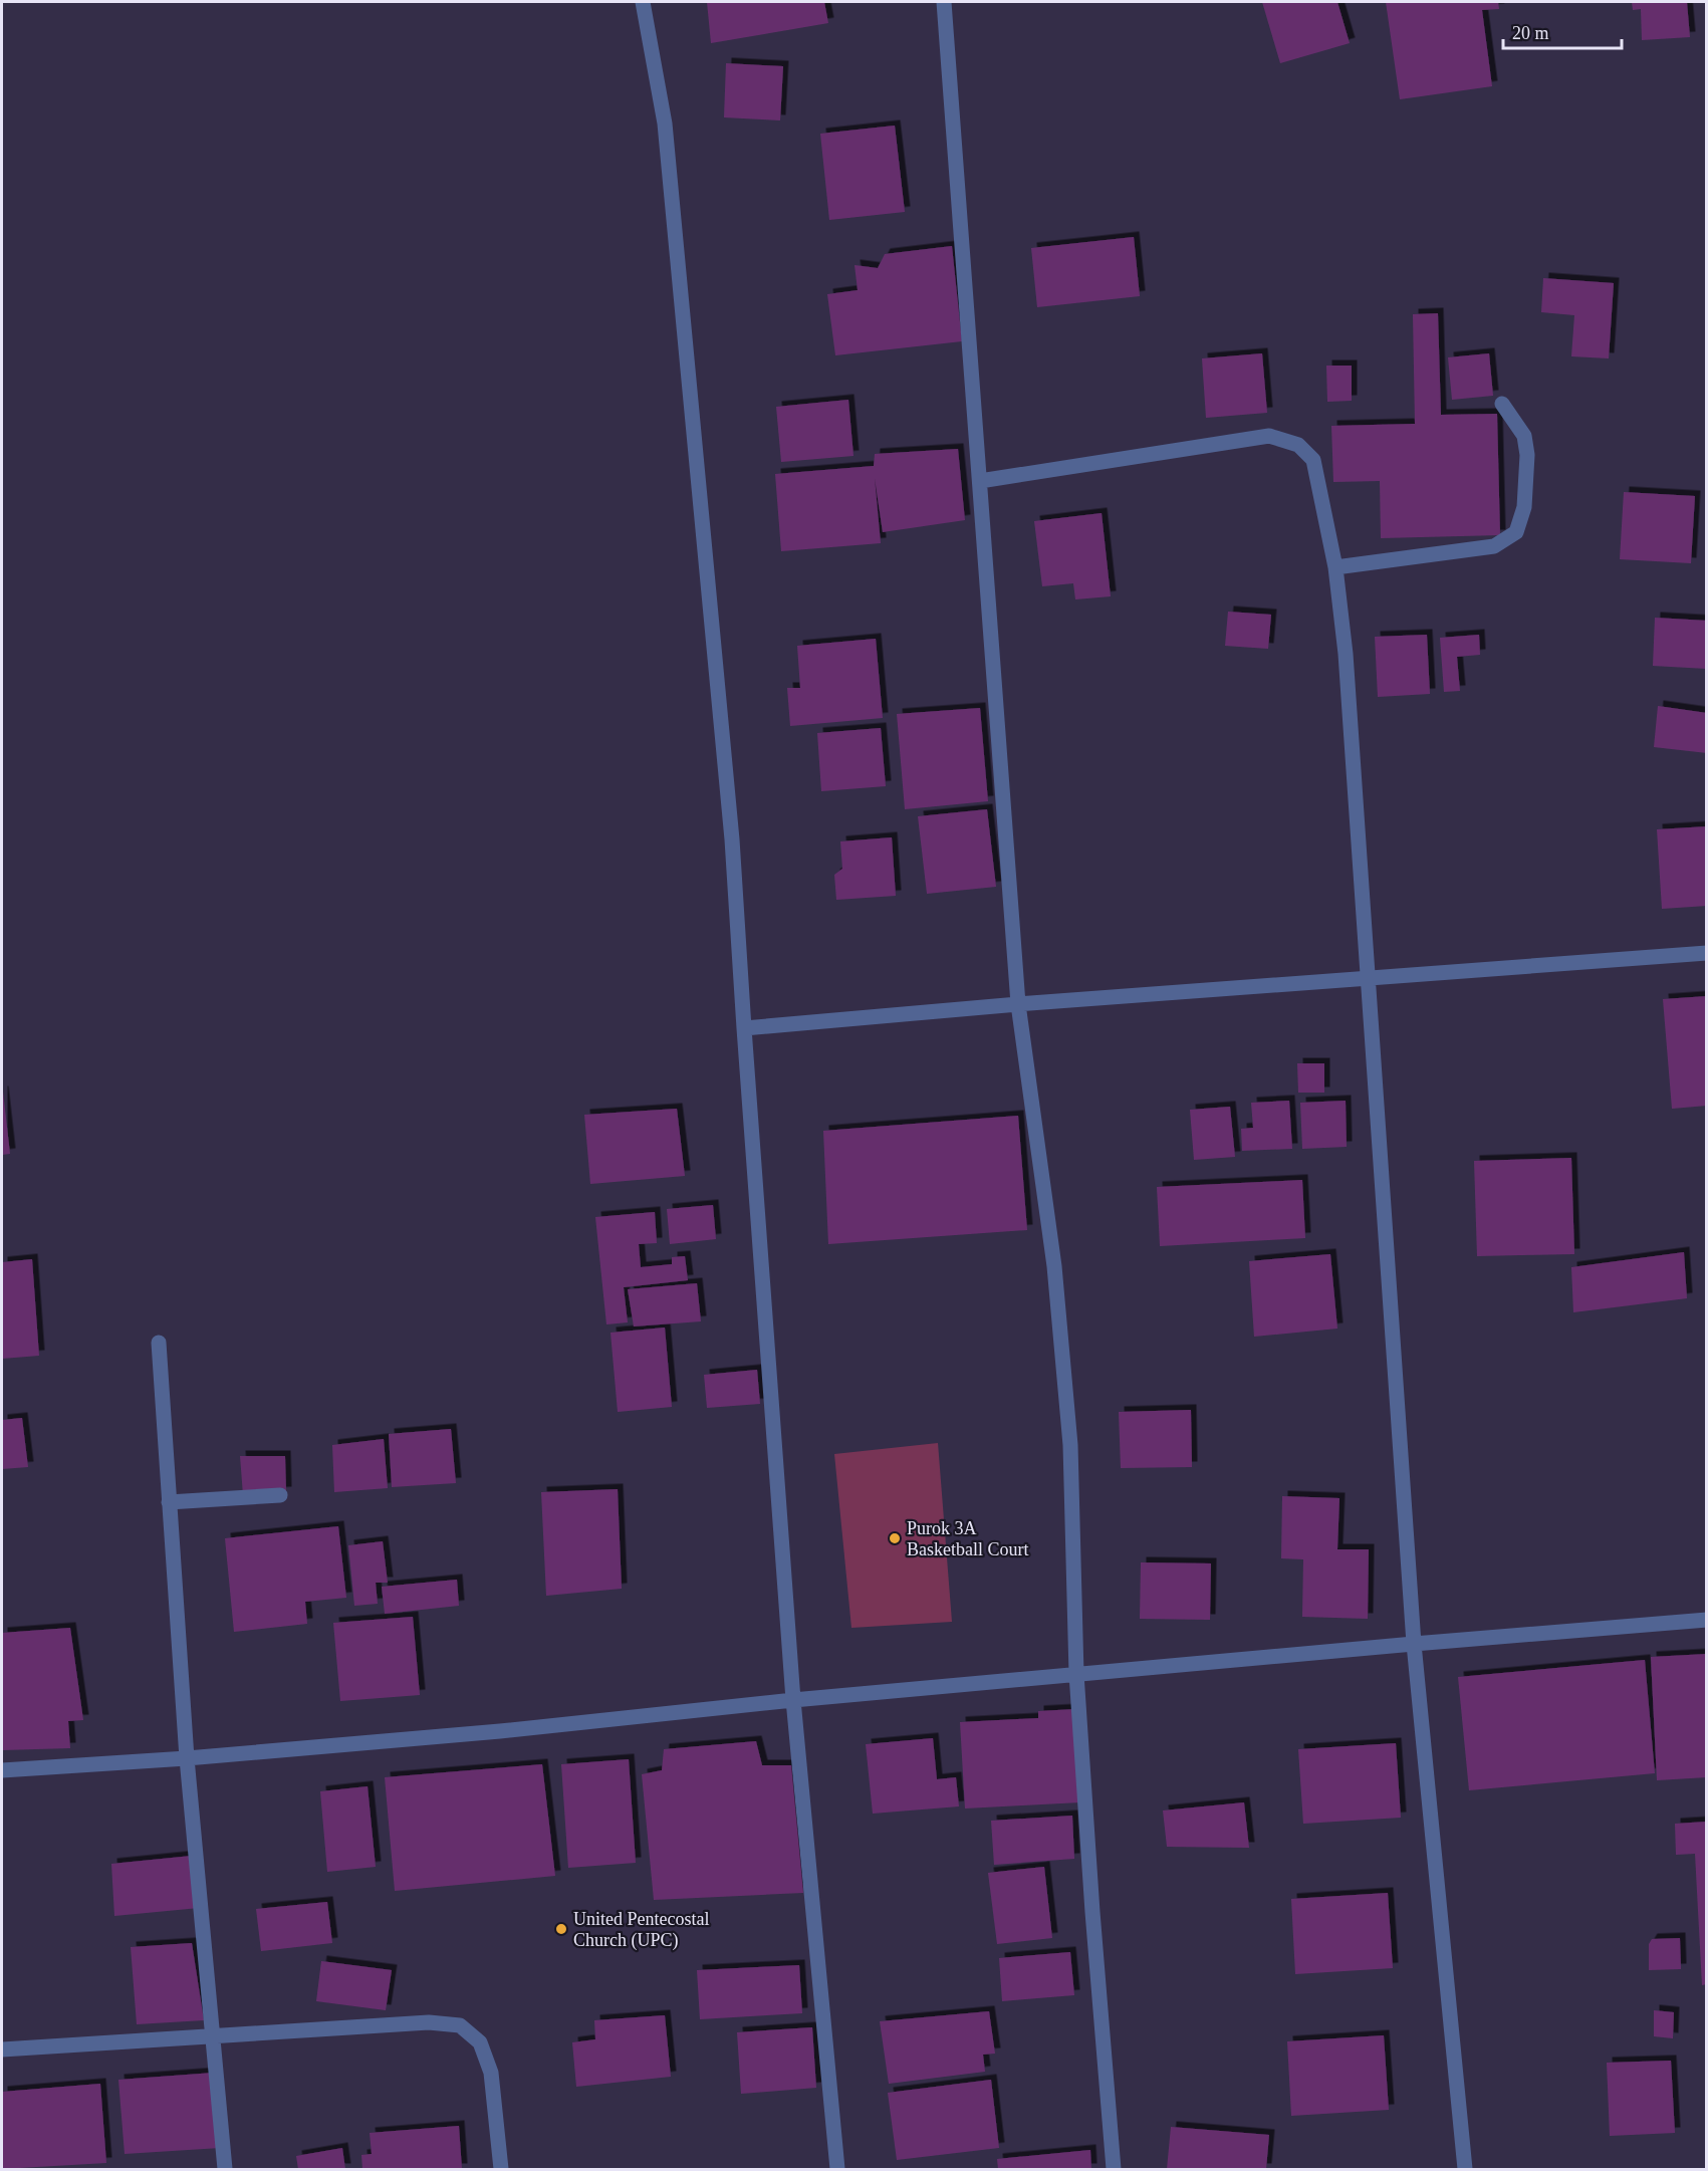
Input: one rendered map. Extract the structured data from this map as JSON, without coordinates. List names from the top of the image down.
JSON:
{
  "places": ["Purok 3A Basketball Court", "United Pentecostal Church (UPC)"],
  "scale_bar": "20 m"
}
